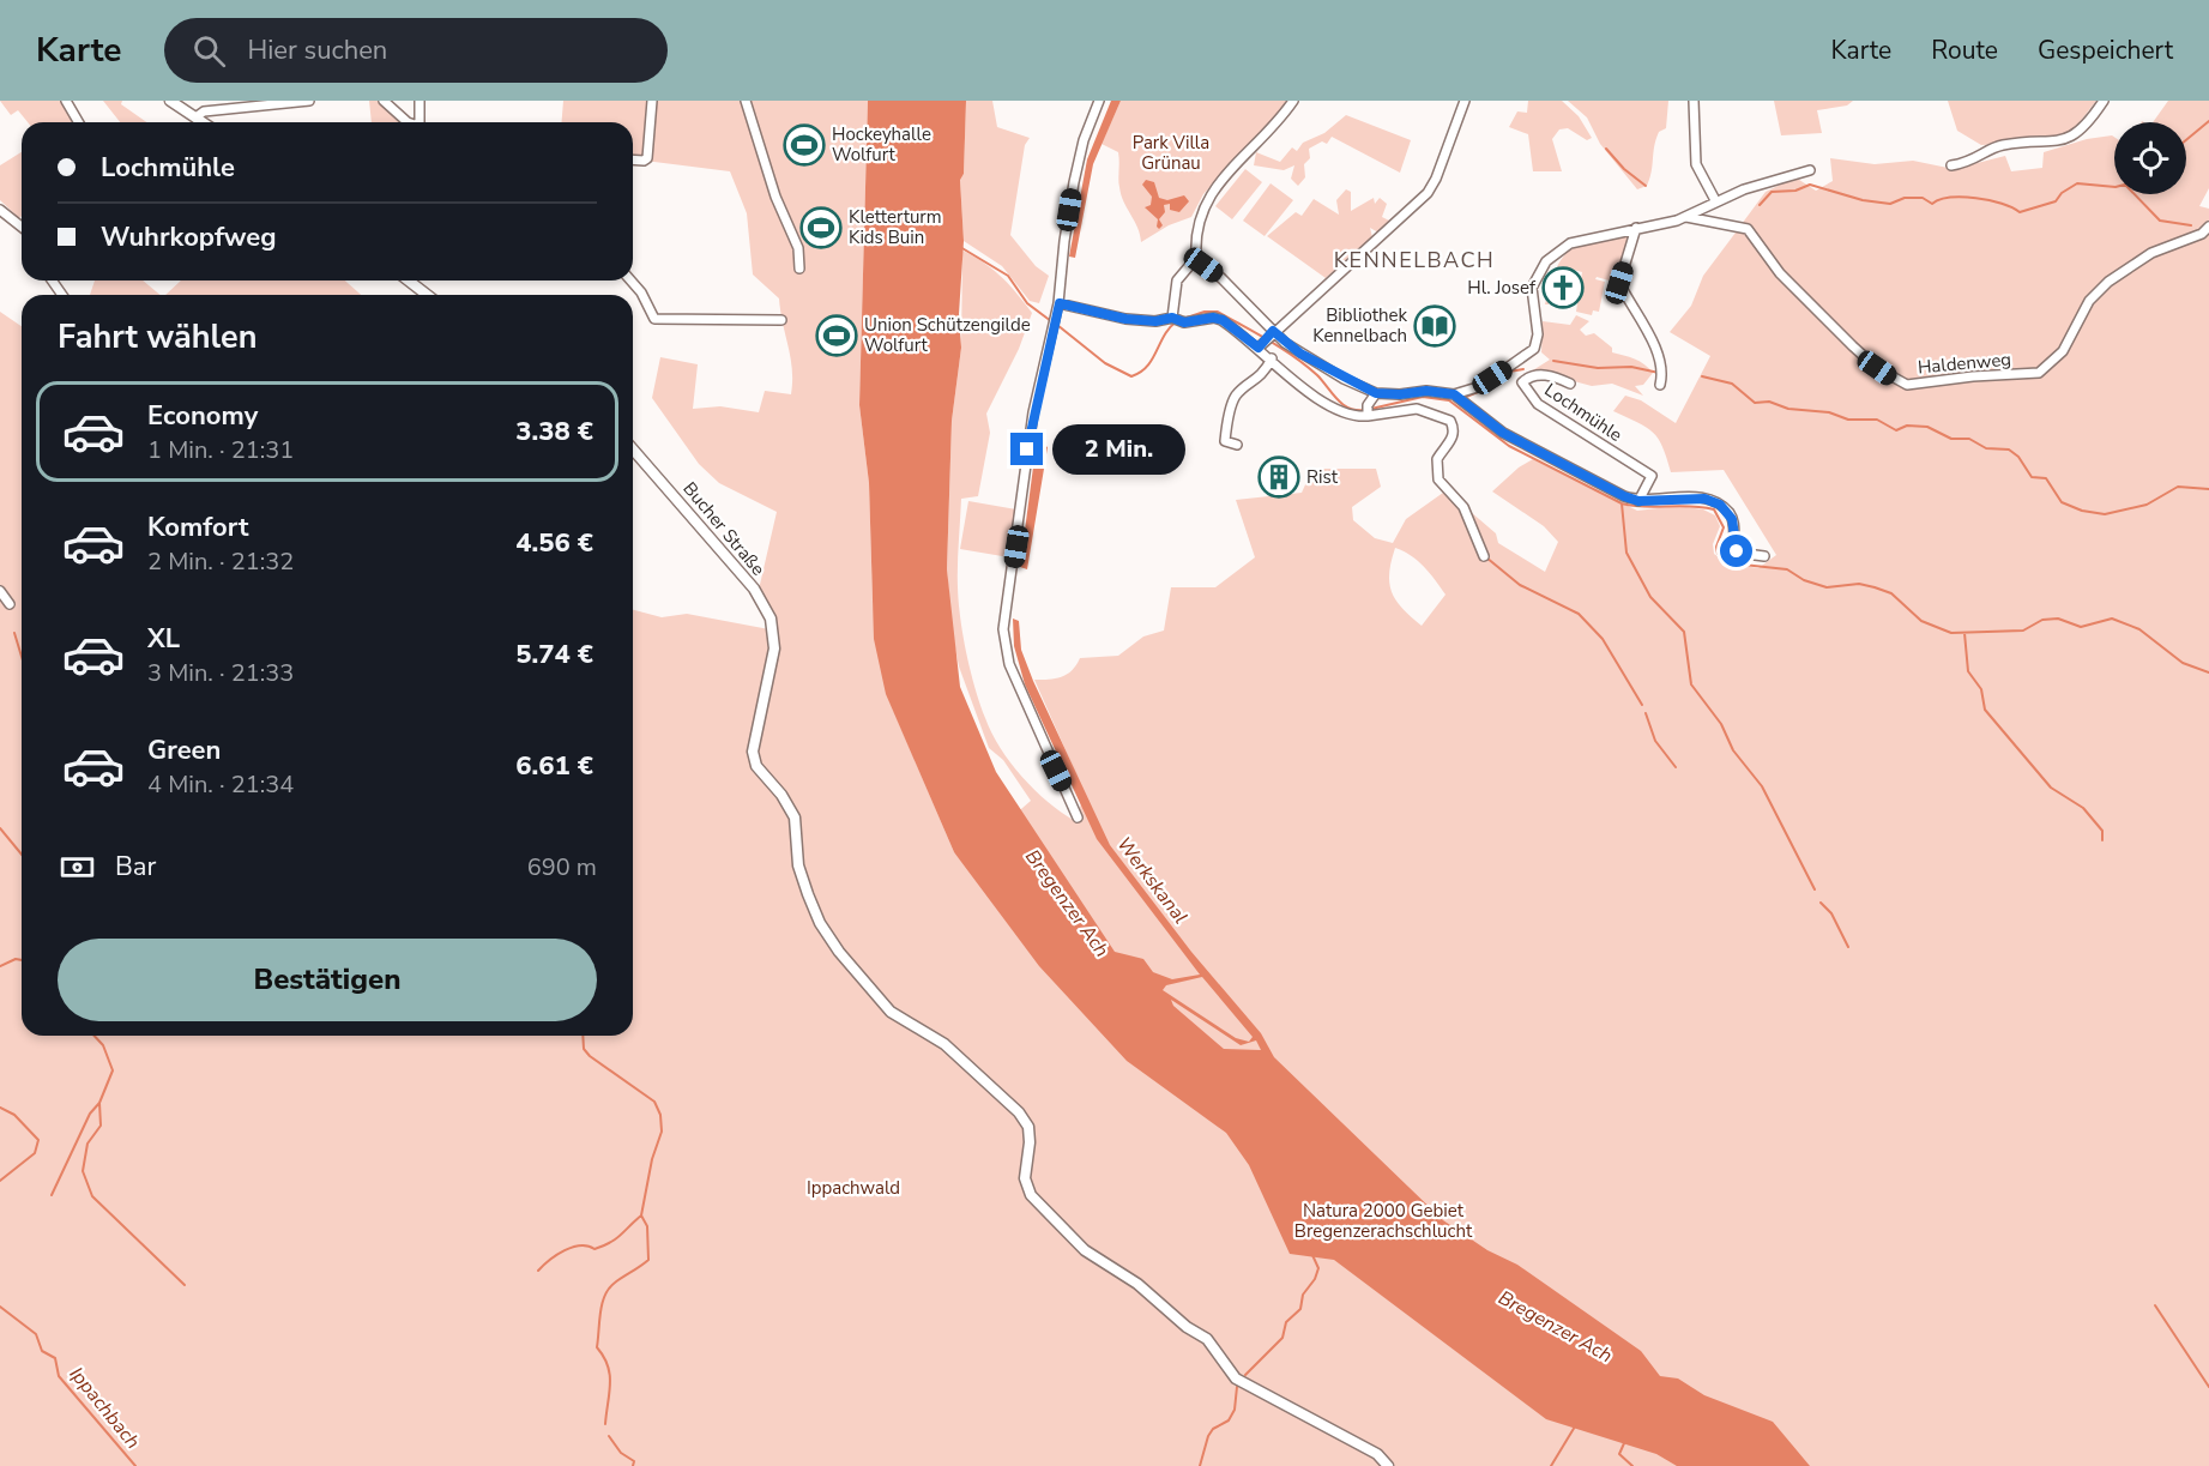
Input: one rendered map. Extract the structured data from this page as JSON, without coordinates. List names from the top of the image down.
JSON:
{
  "streets": {
    "street": ["Haldenweg", "Lochmühle", "Bucher Straße"]
  },
  "districts": ["KENNELBACH"],
  "water": ["Werkskanal", "Bregenzer Ach", "Ippachbach"],
  "parks": ["Park Villa Grünau", "Ippachwald", "Natura 2000 Gebiet Bregenzerachschlucht"],
  "places": {
    "sports": ["Hockeyhalle Wolfurt", "Kletterturm Kids Buin", "Union Schützengilde Wolfurt"],
    "church": ["Hl. Josef"],
    "library": ["Bibliothek Kennelbach"],
    "building": ["Rist"]
  },
  "page": {
    "header": "Karte",
    "search": "Hier suchen",
    "nav": ["Karte", "Route", "Gespeichert"],
    "banner": ["Lochmühle", "Wuhrkopfweg"],
    "heading": "Fahrt wählen",
    "list": [
      {
        "name": "Economy",
        "note": "1 Min. · 21:31",
        "value": "3.38 €"
      },
      {
        "name": "Komfort",
        "note": "2 Min. · 21:32",
        "value": "4.56 €"
      },
      {
        "name": "XL",
        "note": "3 Min. · 21:33",
        "value": "5.74 €"
      },
      {
        "name": "Green",
        "note": "4 Min. · 21:34",
        "value": "6.61 €"
      }
    ],
    "bubble": "2 Min.",
    "pay": ["Bar", "690 m"],
    "buttons": "Bestätigen"
  }
}
